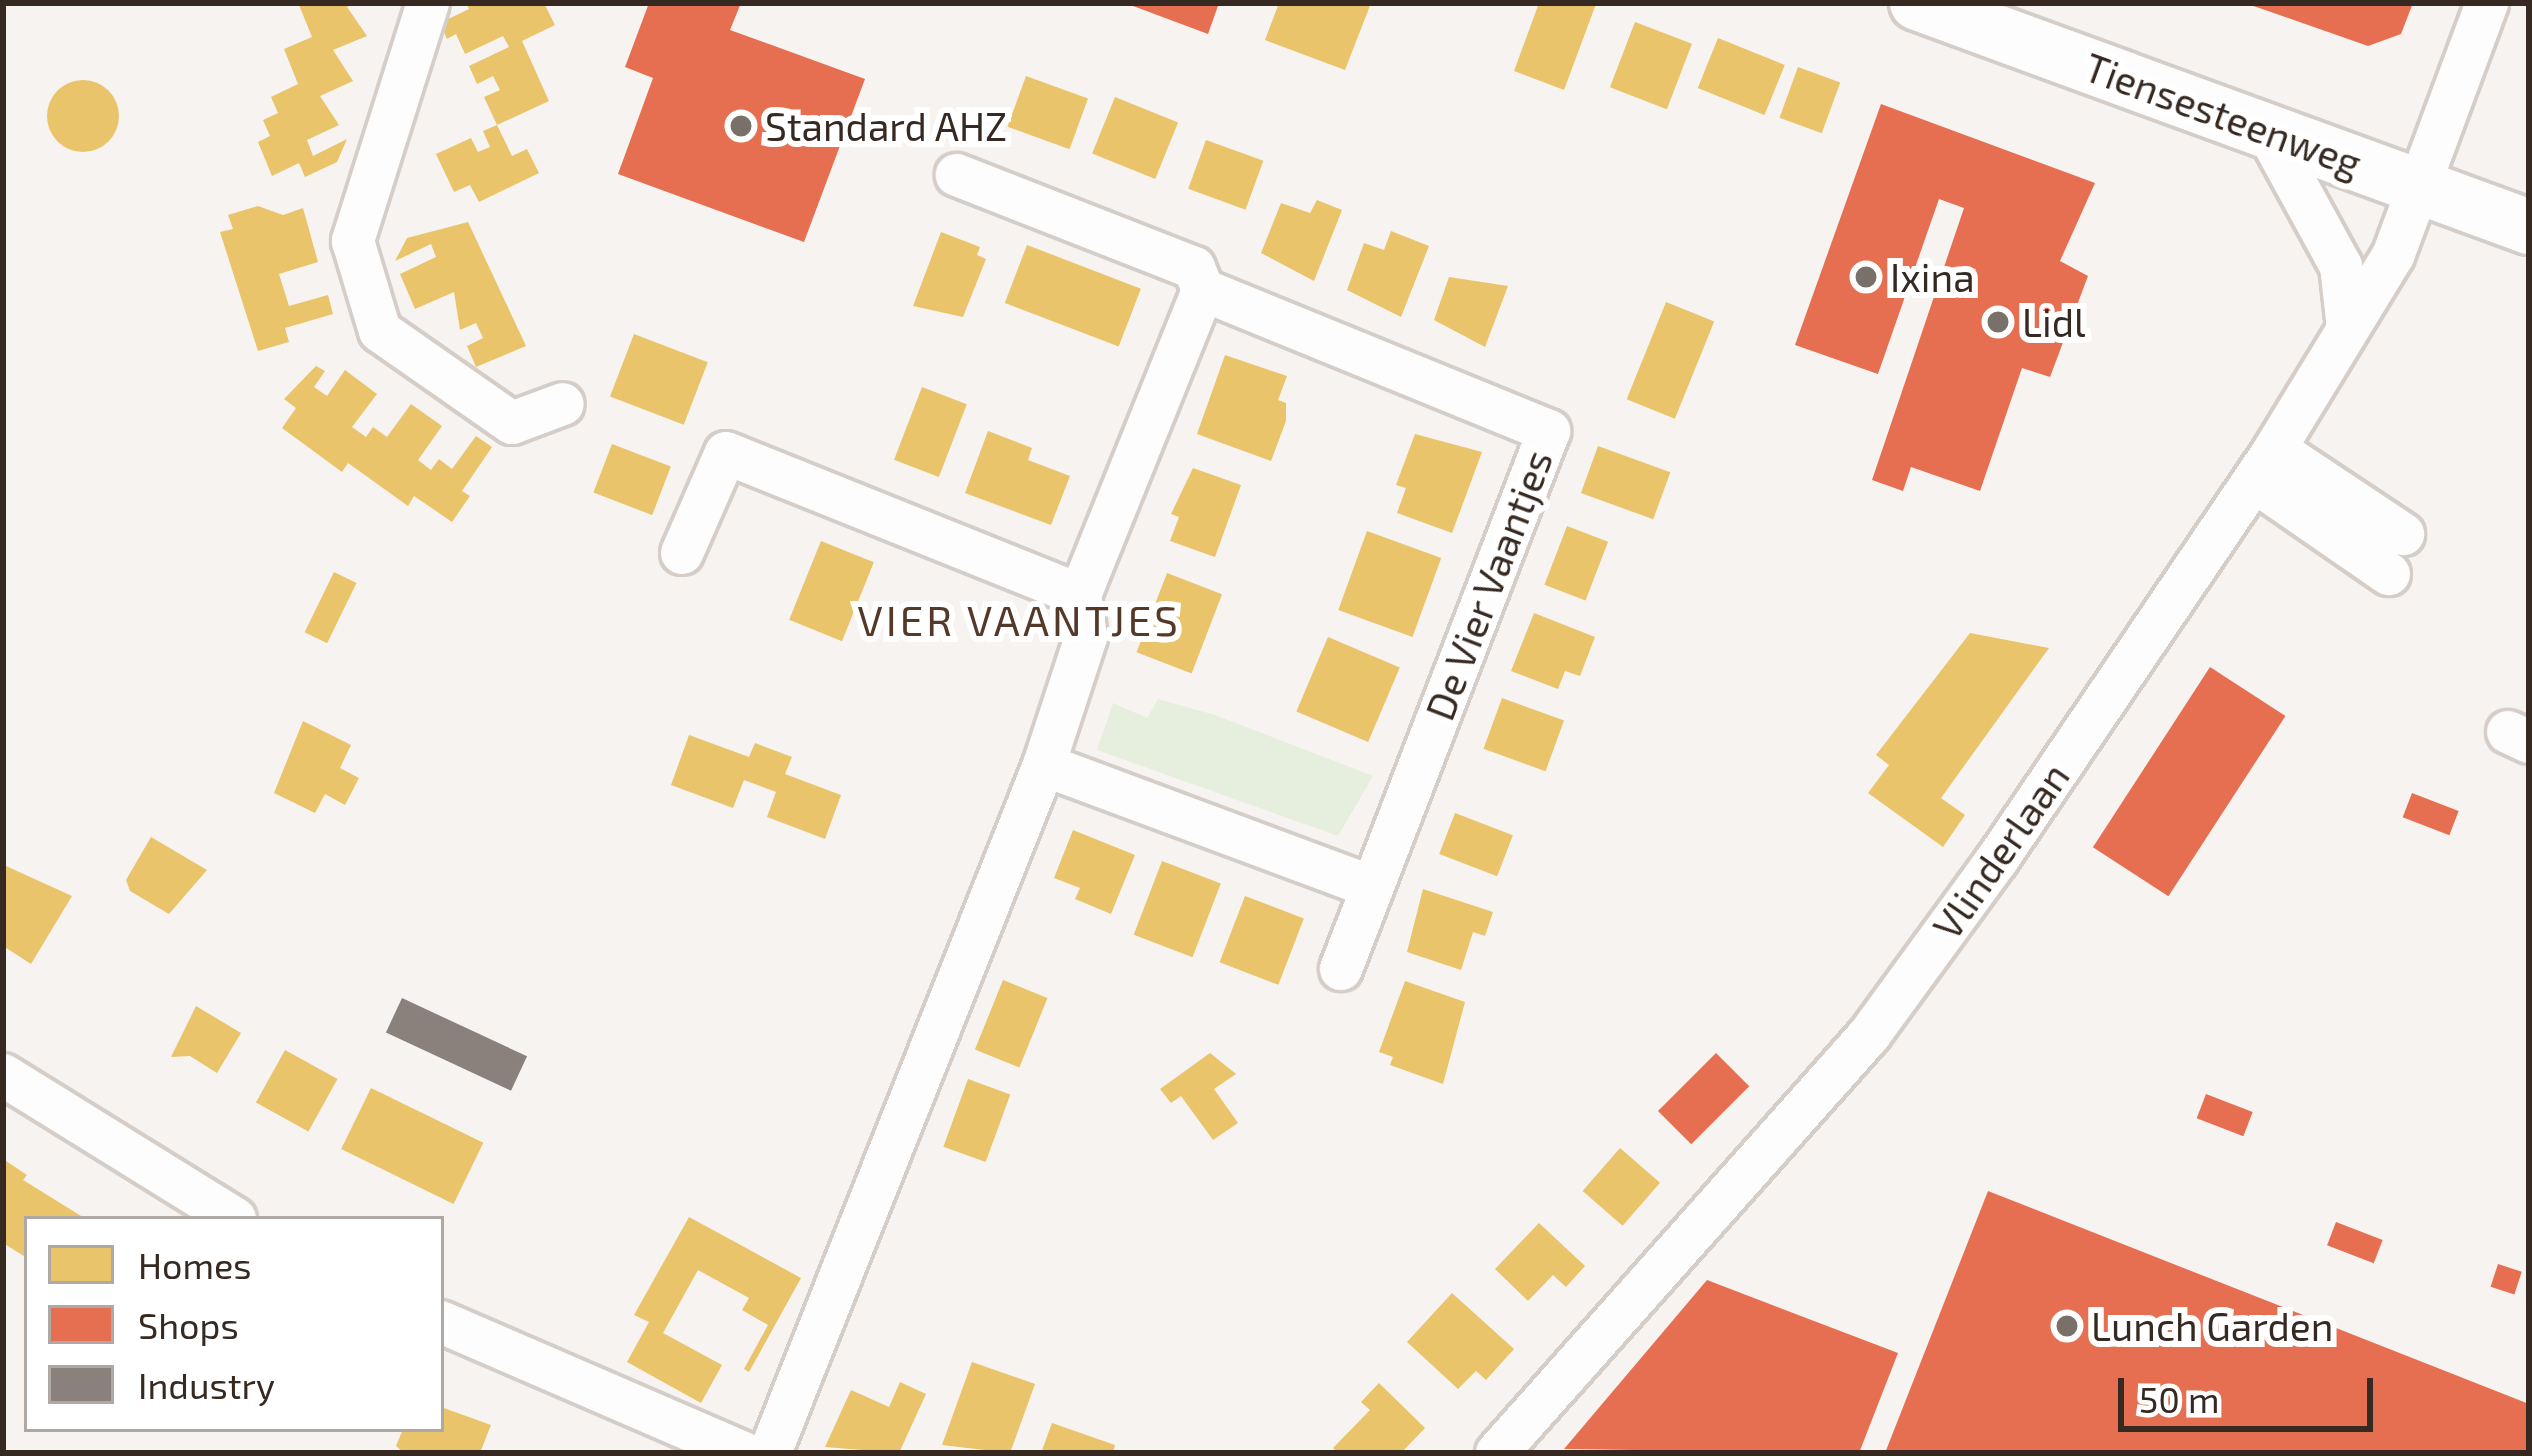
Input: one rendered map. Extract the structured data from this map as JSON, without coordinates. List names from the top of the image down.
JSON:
{
  "streets": {
    "main road": ["Tiensesteenweg"],
    "street": ["De Vier Vaantjes", "Vlinderlaan"]
  },
  "crossings": [
    ["Tiensesteenweg", "Vlinderlaan"]
  ],
  "districts": ["VIER VAANTJES"],
  "places": [
    "Standard AHZ",
    "Ixina",
    "Lidl",
    "Lunch Garden"
  ],
  "legend": ["Homes", "Shops", "Industry"],
  "scale_bar": "50 m"
}
